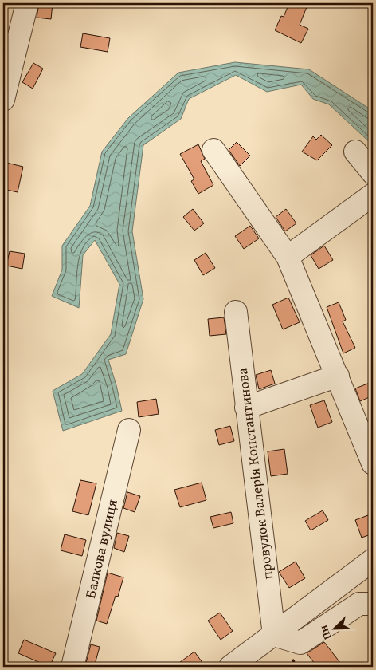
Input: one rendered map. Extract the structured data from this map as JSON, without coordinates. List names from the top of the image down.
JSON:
{
  "streets": {
    "street": ["провулок Валерія Константинова", "Балкова вулиця"]
  },
  "north": "bottom left"
}
